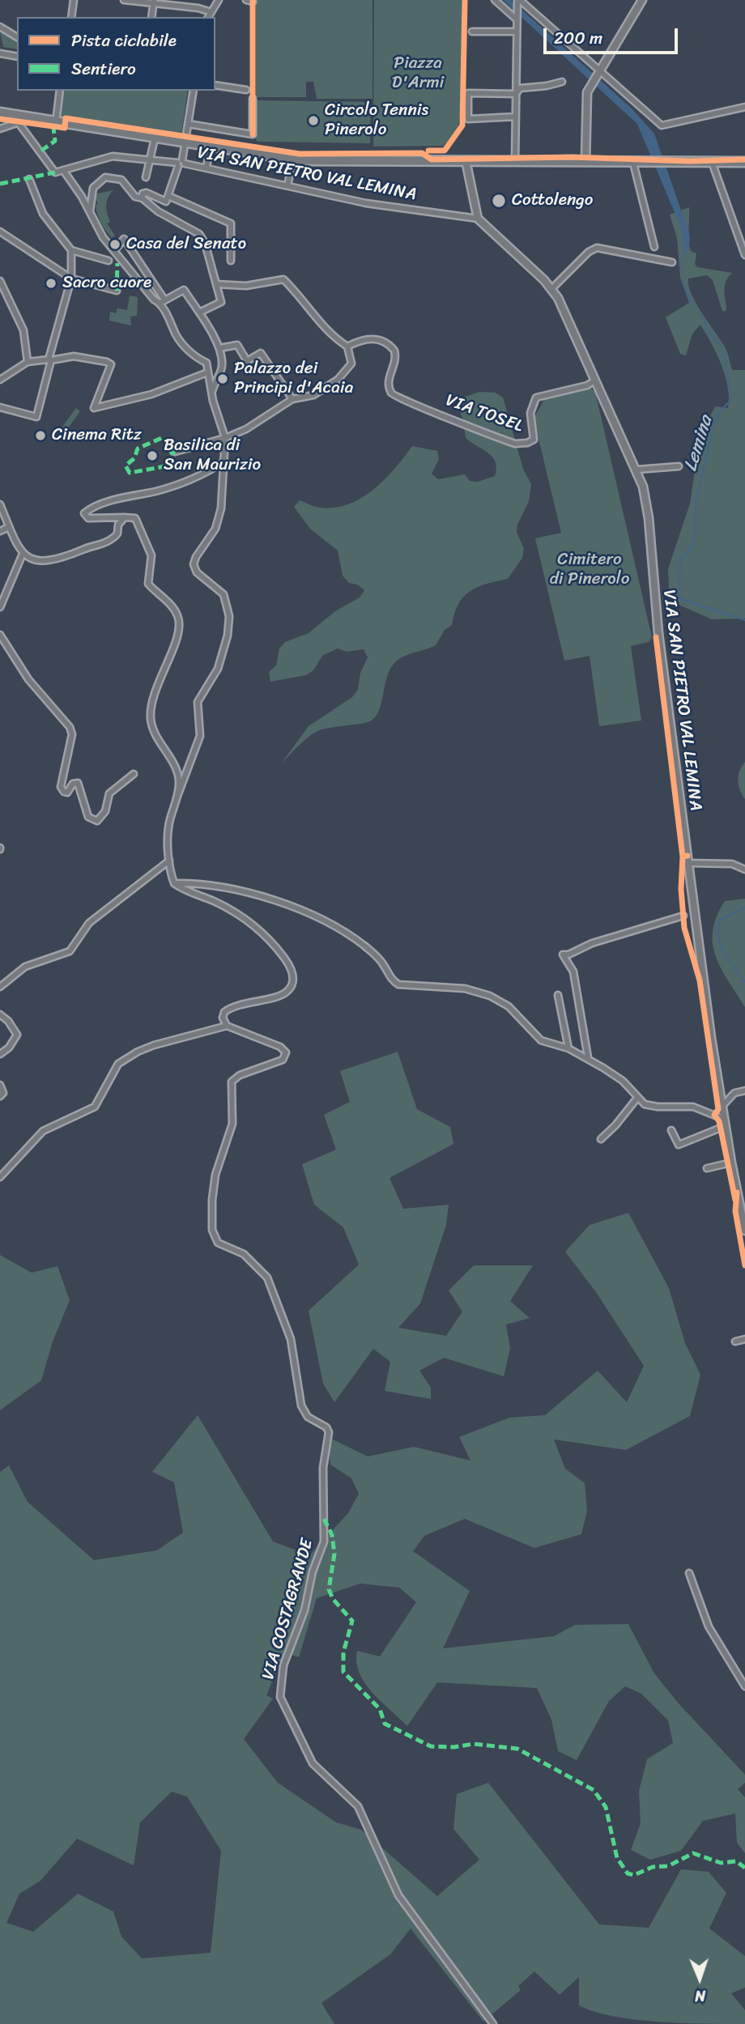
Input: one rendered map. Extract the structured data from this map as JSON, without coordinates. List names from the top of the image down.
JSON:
{
  "streets": {
    "street": ["VIA SAN PIETRO VAL LEMINA", "VIA TOSEL", "VIA COSTAGRANDE"]
  },
  "crossings": [
    ["VIA SAN PIETRO VAL LEMINA", "VIA TOSEL"]
  ],
  "water": ["Lemina"],
  "parks": ["Piazza D'Armi", "Cimitero di Pinerolo"],
  "places": [
    "Circolo Tennis Pinerolo",
    "Cottolengo",
    "Casa del Senato",
    "Sacro cuore",
    "Palazzo dei Principi d'Acaia",
    "Cinema Ritz",
    "Basilica di San Maurizio"
  ],
  "legend": ["Pista ciclabile", "Sentiero"],
  "scale_bar": "200 m",
  "north": "bottom"
}
